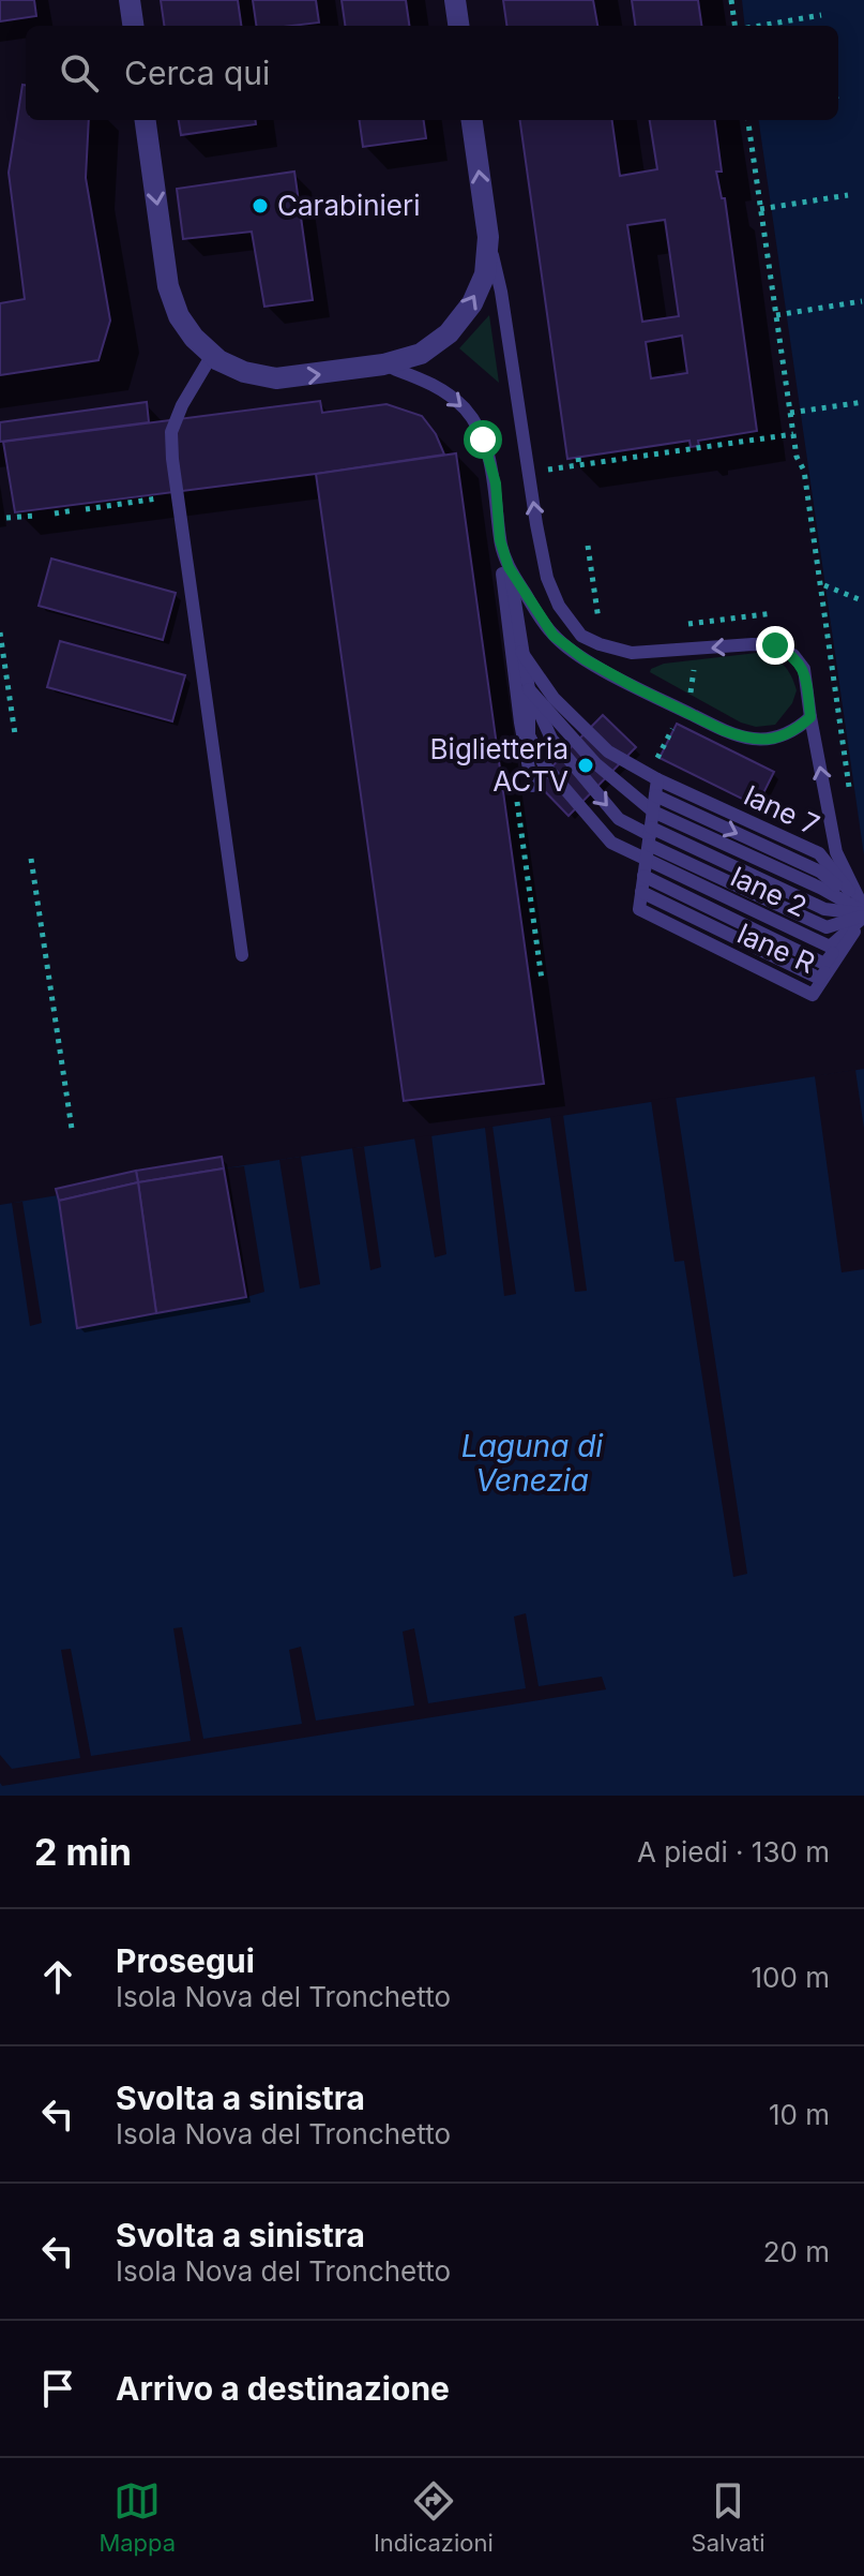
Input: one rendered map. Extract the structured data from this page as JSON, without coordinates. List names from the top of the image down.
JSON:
{
  "streets": {
    "lane": ["lane 7", "lane 2", "lane R"]
  },
  "crossings": [
    ["lane 7", "lane 2"],
    ["lane 7", "lane R"],
    ["lane 2", "lane R"]
  ],
  "water": ["Laguna di Venezia"],
  "places": ["Carabinieri", "Biglietteria ACTV"],
  "page": {
    "search": "Cerca qui",
    "heading": ["2 min", "A piedi · 130 m"],
    "list": [
      ["Prosegui", "Isola Nova del Tronchetto", "100 m"],
      ["Svolta a sinistra", "Isola Nova del Tronchetto", "10 m"],
      ["Svolta a sinistra", "Isola Nova del Tronchetto", "20 m"],
      "Arrivo a destinazione"
    ],
    "nav": ["Mappa", "Indicazioni", "Salvati"]
  }
}
